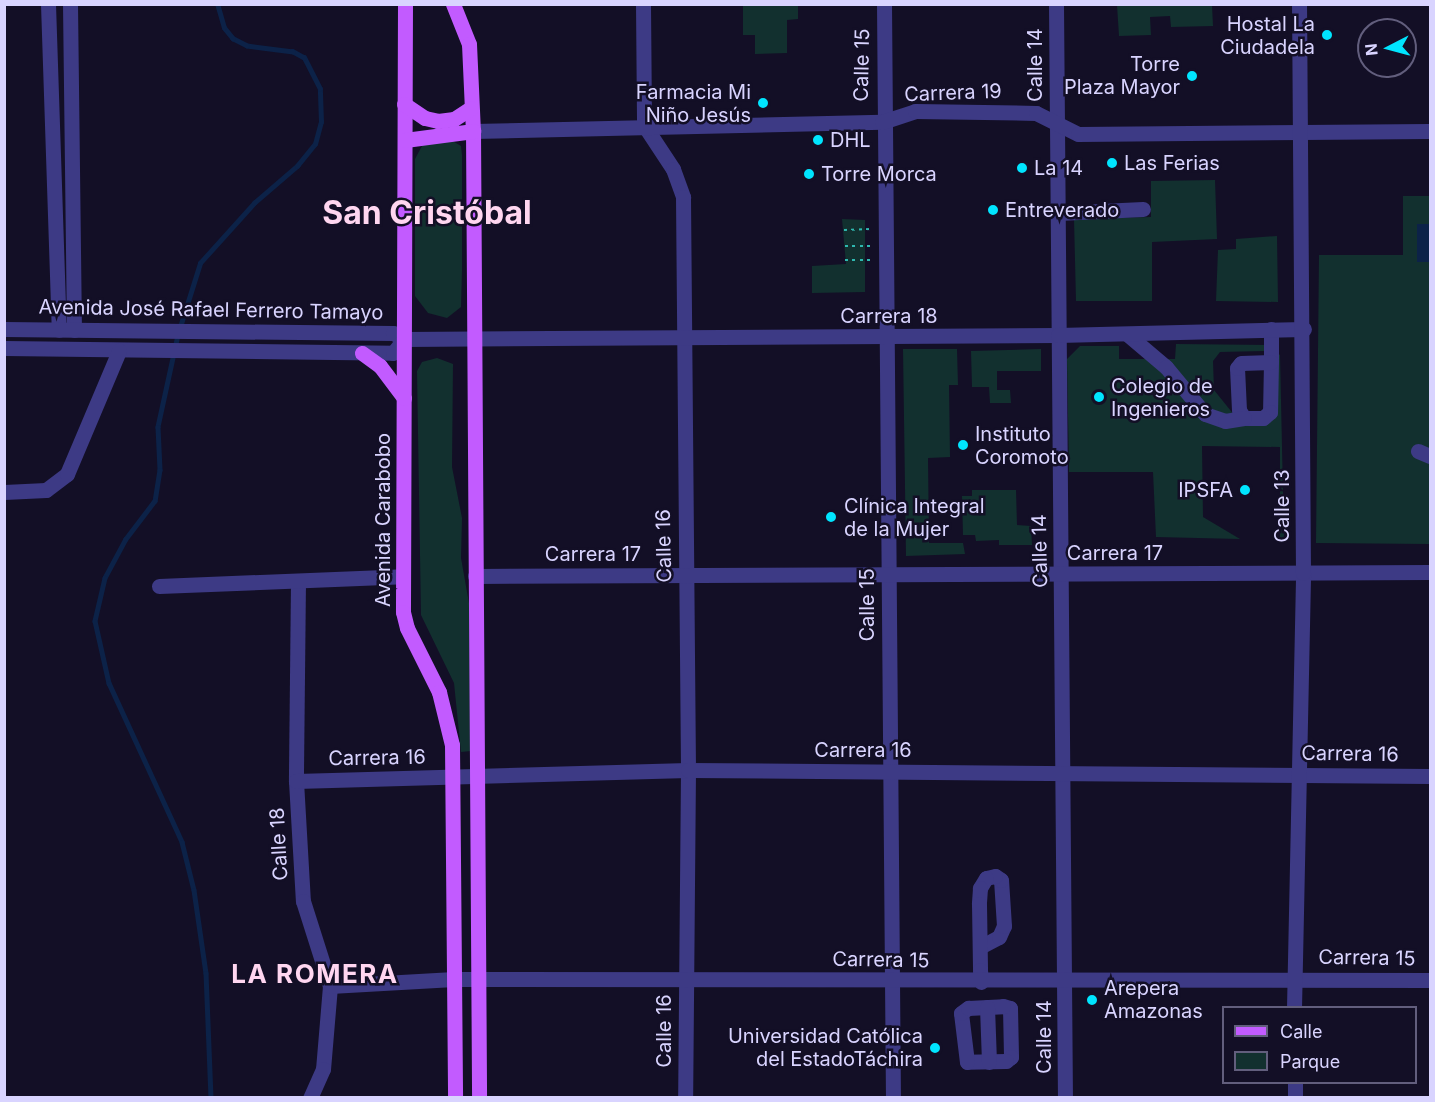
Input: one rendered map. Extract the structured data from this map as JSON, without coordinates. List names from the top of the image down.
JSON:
{
  "streets": {
    "main road": ["Avenida Carabobo"],
    "street": [
      "Calle 15",
      "Calle 14",
      "Carrera 19",
      "Avenida José Rafael Ferrero Tamayo",
      "Carrera 18",
      "Calle 13",
      "Calle 16",
      "Carrera 17",
      "Carrera 16",
      "Calle 18",
      "Carrera 15"
    ]
  },
  "crossings": [
    ["Calle 15", "Carrera 19"],
    ["Calle 15", "Carrera 18"],
    ["Calle 15", "Carrera 17"],
    ["Calle 15", "Carrera 16"],
    ["Calle 15", "Carrera 15"],
    ["Calle 14", "Carrera 19"],
    ["Calle 14", "Carrera 18"],
    ["Calle 14", "Carrera 17"],
    ["Calle 14", "Carrera 16"],
    ["Calle 14", "Carrera 15"],
    ["Carrera 19", "Calle 13"],
    ["Carrera 19", "Calle 16"],
    ["Avenida José Rafael Ferrero Tamayo", "Carrera 18"],
    ["Avenida José Rafael Ferrero Tamayo", "Avenida Carabobo"],
    ["Carrera 18", "Calle 13"],
    ["Carrera 18", "Avenida Carabobo"],
    ["Carrera 18", "Calle 16"],
    ["Calle 13", "Carrera 17"],
    ["Calle 13", "Carrera 16"],
    ["Calle 13", "Carrera 15"],
    ["Avenida Carabobo", "Carrera 16"],
    ["Avenida Carabobo", "Carrera 15"],
    ["Calle 16", "Carrera 17"],
    ["Calle 16", "Carrera 16"],
    ["Calle 16", "Carrera 15"],
    ["Carrera 16", "Calle 18"],
    ["Calle 18", "Carrera 15"]
  ],
  "districts": ["San Cristóbal", "LA ROMERA"],
  "places": [
    "Hostal La Ciudadela",
    "Torre Plaza Mayor",
    "Farmacia Mi Niño Jesús",
    "DHL",
    "Las Ferias",
    "La 14",
    "Torre Morca",
    "Entreverado",
    "Colegio de Ingenieros",
    "Instituto Coromoto",
    "IPSFA",
    "Clínica Integral de la Mujer",
    "Arepera Amazonas",
    "Universidad Católica del EstadoTáchira"
  ],
  "legend": ["Calle", "Parque"],
  "north": "left"
}
